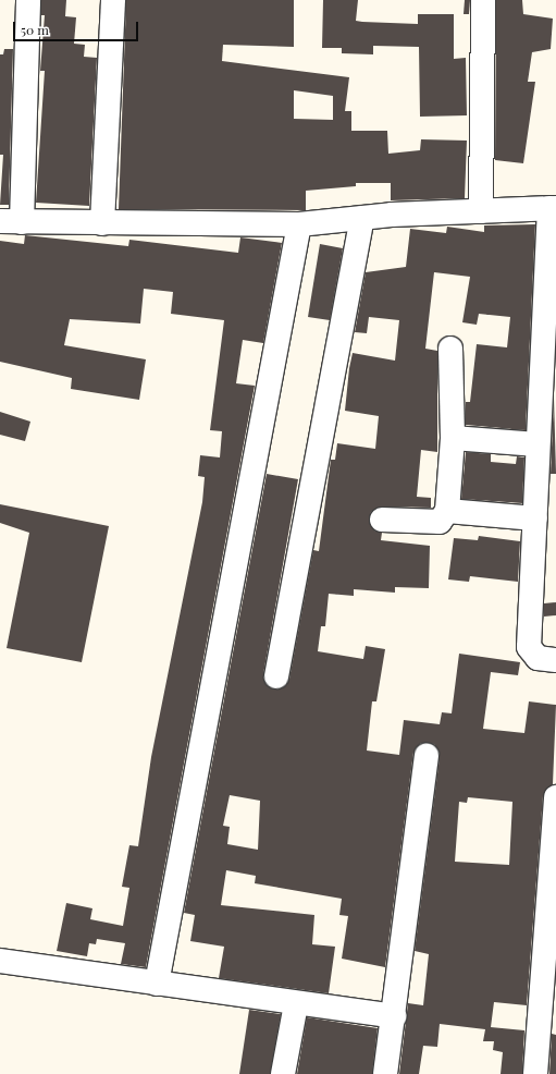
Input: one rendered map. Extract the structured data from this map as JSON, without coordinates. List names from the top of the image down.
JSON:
{
  "scale_bar": "50 m"
}
